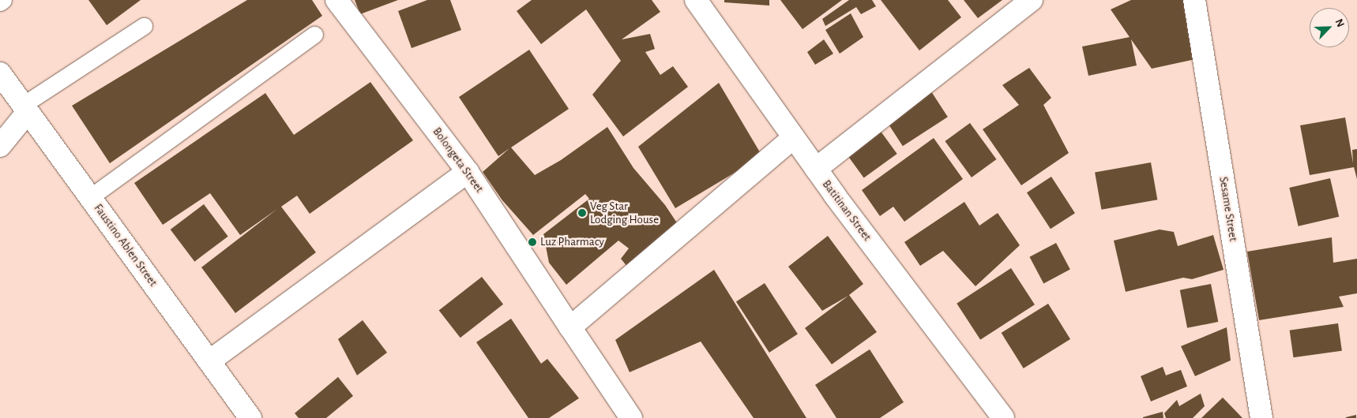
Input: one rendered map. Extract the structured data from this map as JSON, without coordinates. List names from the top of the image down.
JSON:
{
  "streets": {
    "street": [
      "Bolongeta Street",
      "Sesame Street",
      "Batitinan Street",
      "Faustino Ablen Street"
    ]
  },
  "places": ["Veg Star Lodging House", "Luz Pharmacy"],
  "north": "top right"
}
